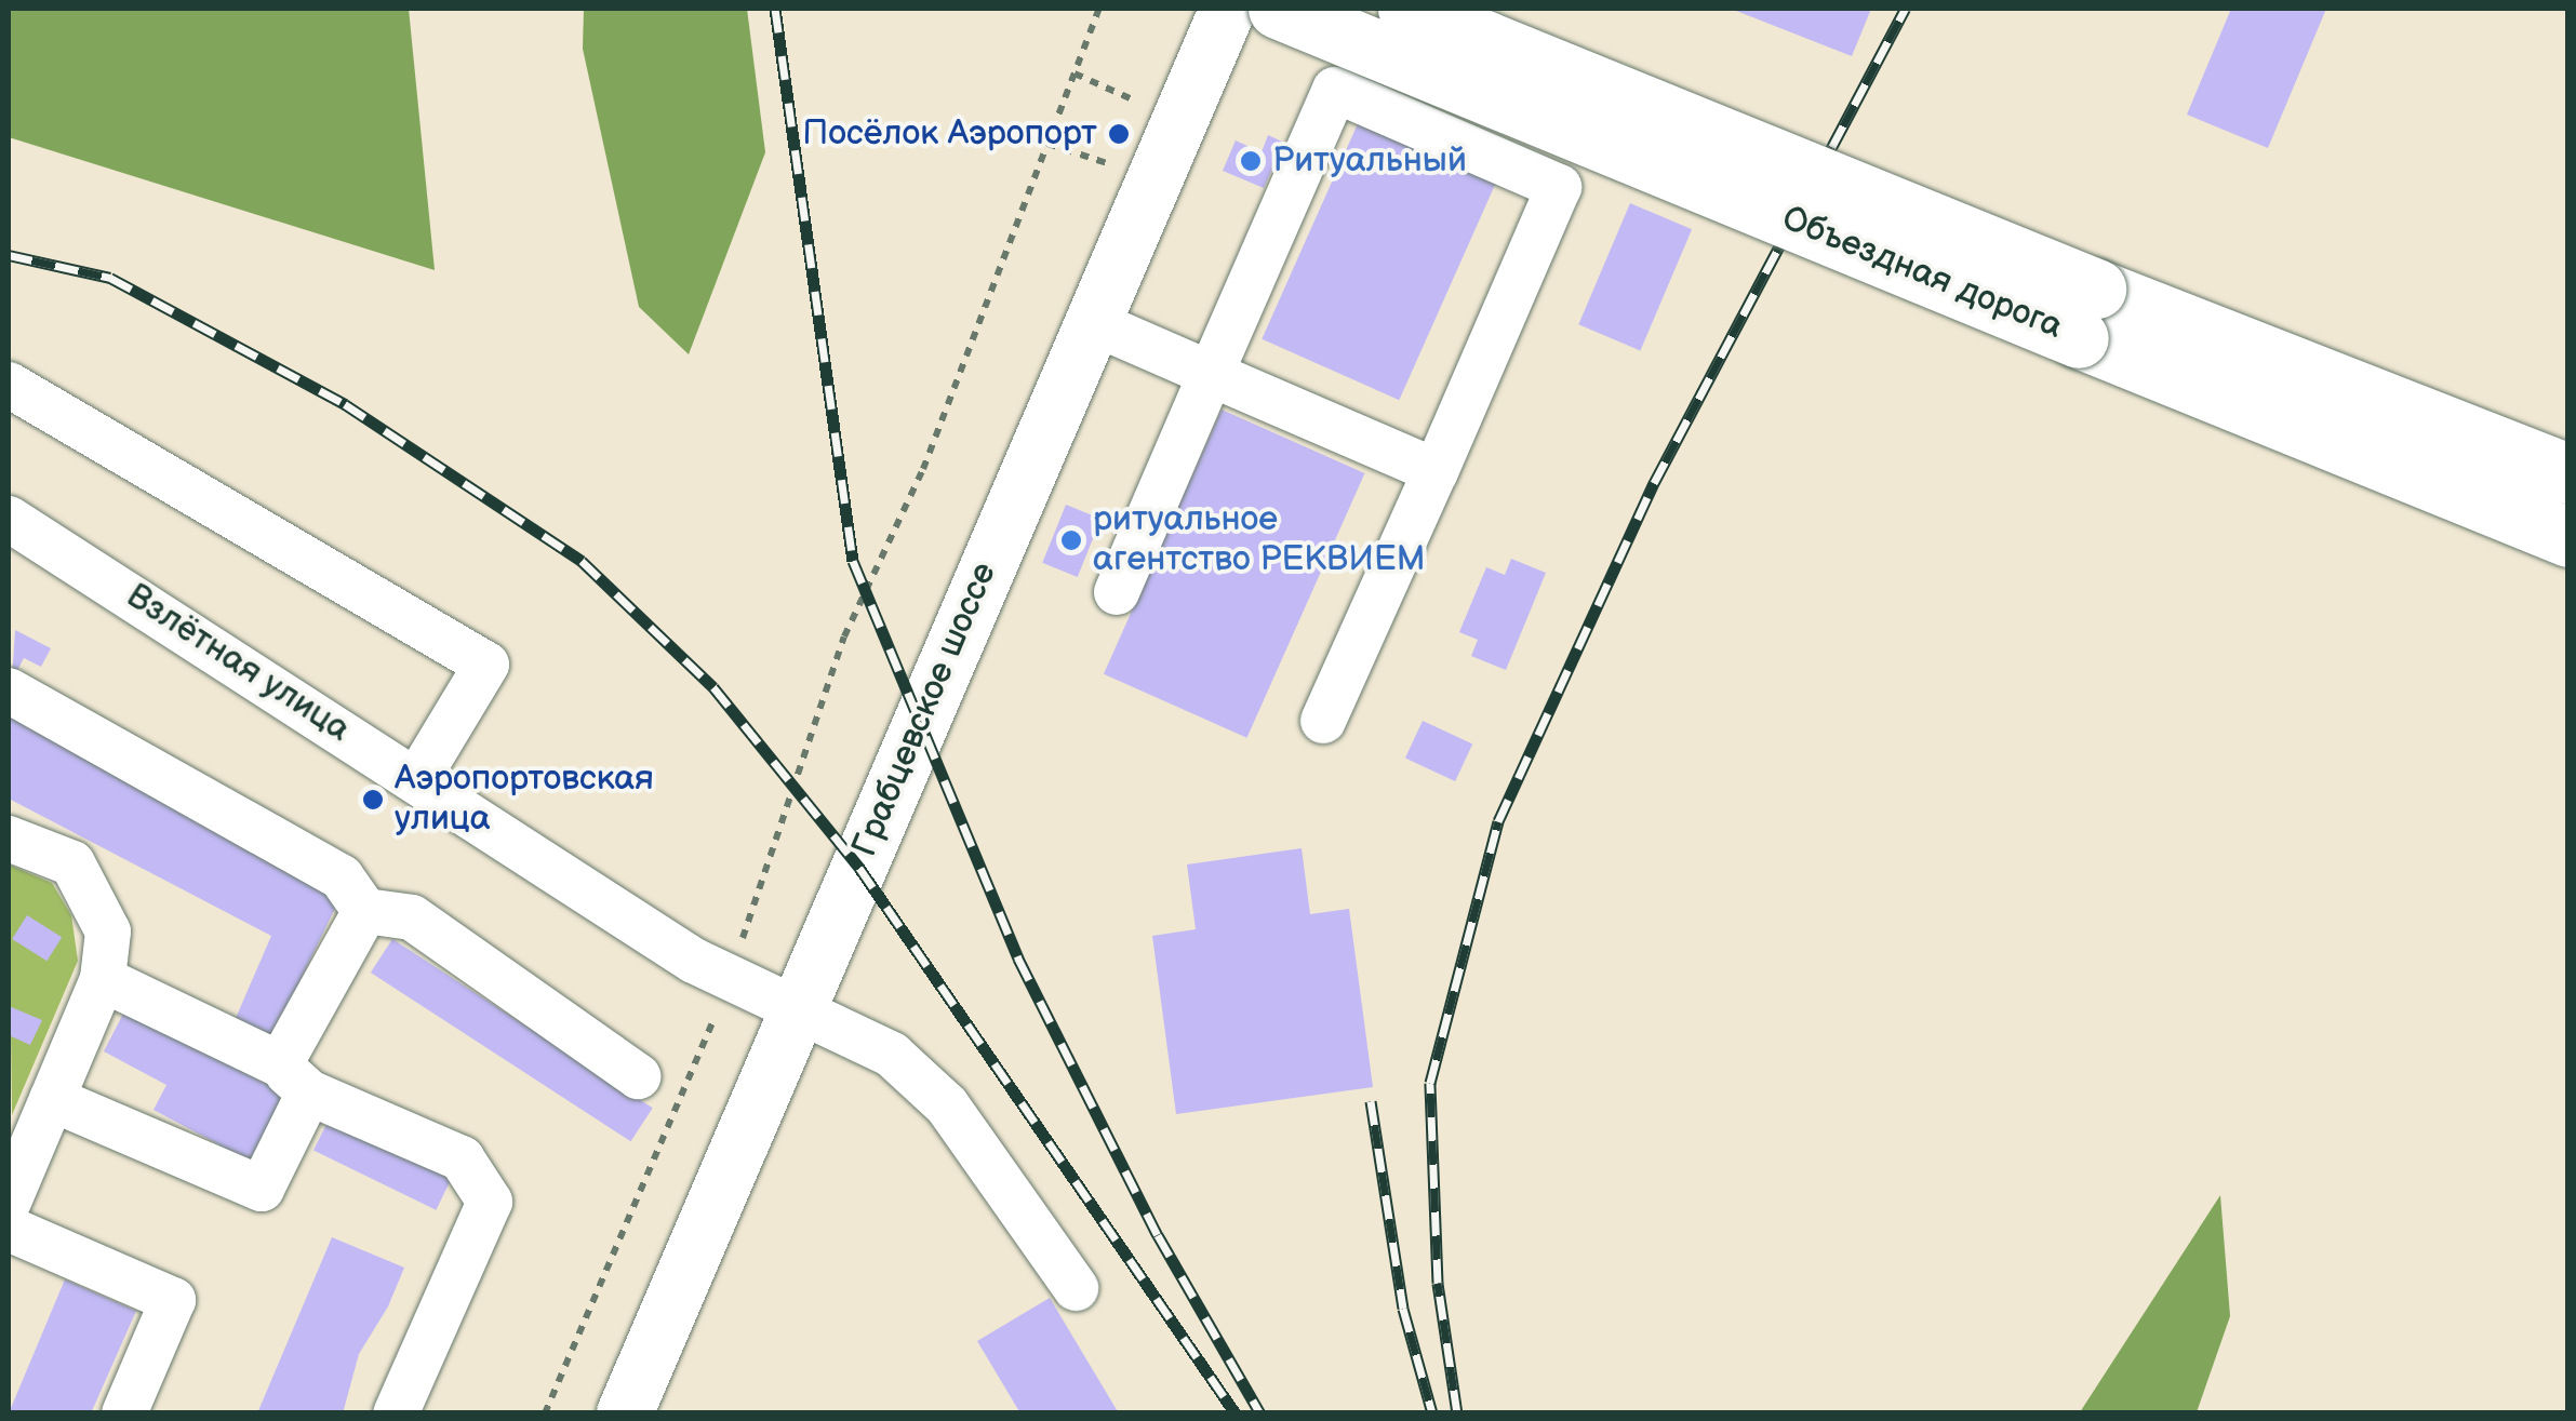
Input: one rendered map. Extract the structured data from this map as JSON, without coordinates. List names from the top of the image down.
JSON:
{
  "streets": {
    "highway": ["Объездная дорога"],
    "main road": ["Грабцевское шоссе"],
    "street": ["Взлётная улица"]
  },
  "crossings": [
    ["Взлётная улица", "Грабцевское шоссе"]
  ],
  "places": [
    "Посёлок Аэропорт",
    "Ритуальный",
    "ритуальное агентство РЕКВИЕМ",
    "Аэропортовская улица"
  ]
}
